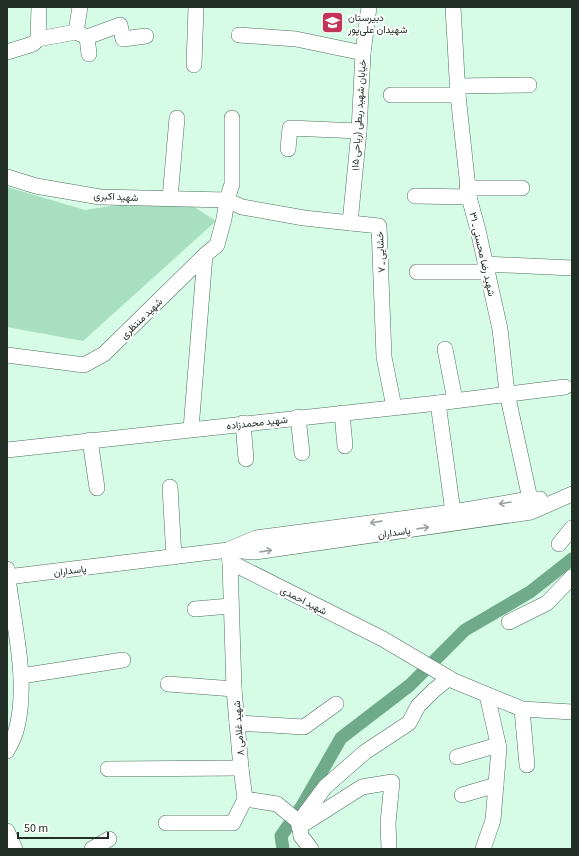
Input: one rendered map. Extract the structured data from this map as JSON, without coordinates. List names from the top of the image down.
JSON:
{
  "streets": {
    "street": [
      "خیابان شهید ربطی (ریاحی ۱۵)",
      "شهید اکبری",
      "خشایی ـ ۷",
      "شهید رضا محسنی ـ ۳۱",
      "شهید منتظری",
      "شهید محمدزاده",
      "پاسداران",
      "شهید احمدی",
      "۸ شهید غلامی"
    ]
  },
  "crossings": [
    ["خیابان شهید ربطی (ریاحی ۱۵)", "خشایی ـ ۷"],
    ["شهید اکبری", "خشایی ـ ۷"],
    ["شهید اکبری", "شهید منتظری"],
    ["خشایی ـ ۷", "شهید منتظری"],
    ["خشایی ـ ۷", "شهید محمدزاده"],
    ["شهید رضا محسنی ـ ۳۱", "شهید محمدزاده"],
    ["شهید رضا محسنی ـ ۳۱", "پاسداران"],
    ["پاسداران", "شهید احمدی"],
    ["پاسداران", "۸ شهید غلامی"],
    ["شهید احمدی", "۸ شهید غلامی"]
  ],
  "places": {
    "school or university": ["دبیرستان شهیدان علی‌پور"]
  },
  "scale_bar": "50 m"
}
